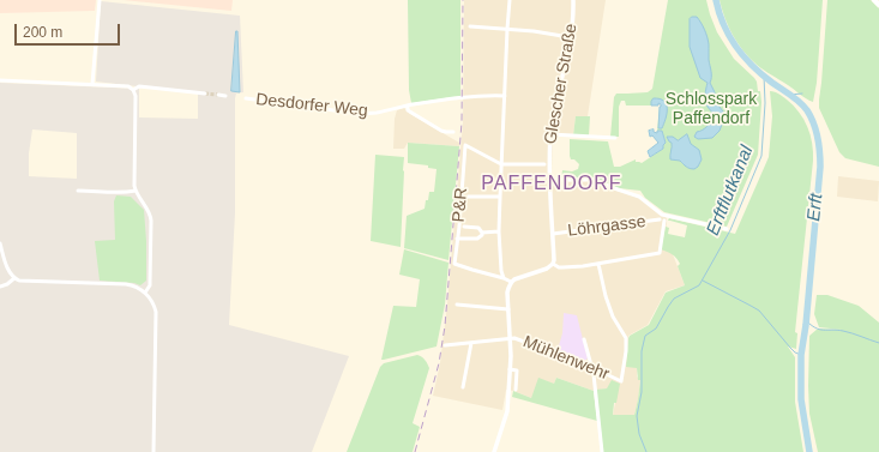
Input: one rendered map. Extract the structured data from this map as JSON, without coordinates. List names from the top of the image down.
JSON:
{
  "streets": {
    "street": [
      "Glescher Straße",
      "Desdorfer Weg",
      "P&R",
      "Löhrgasse",
      "Mühlenwehr"
    ]
  },
  "crossings": [
    ["Glescher Straße", "Löhrgasse"]
  ],
  "districts": ["PAFFENDORF"],
  "water": ["Erftflutkanal", "Erft"],
  "parks": ["Schlosspark Paffendorf"],
  "scale_bar": "200 m"
}
